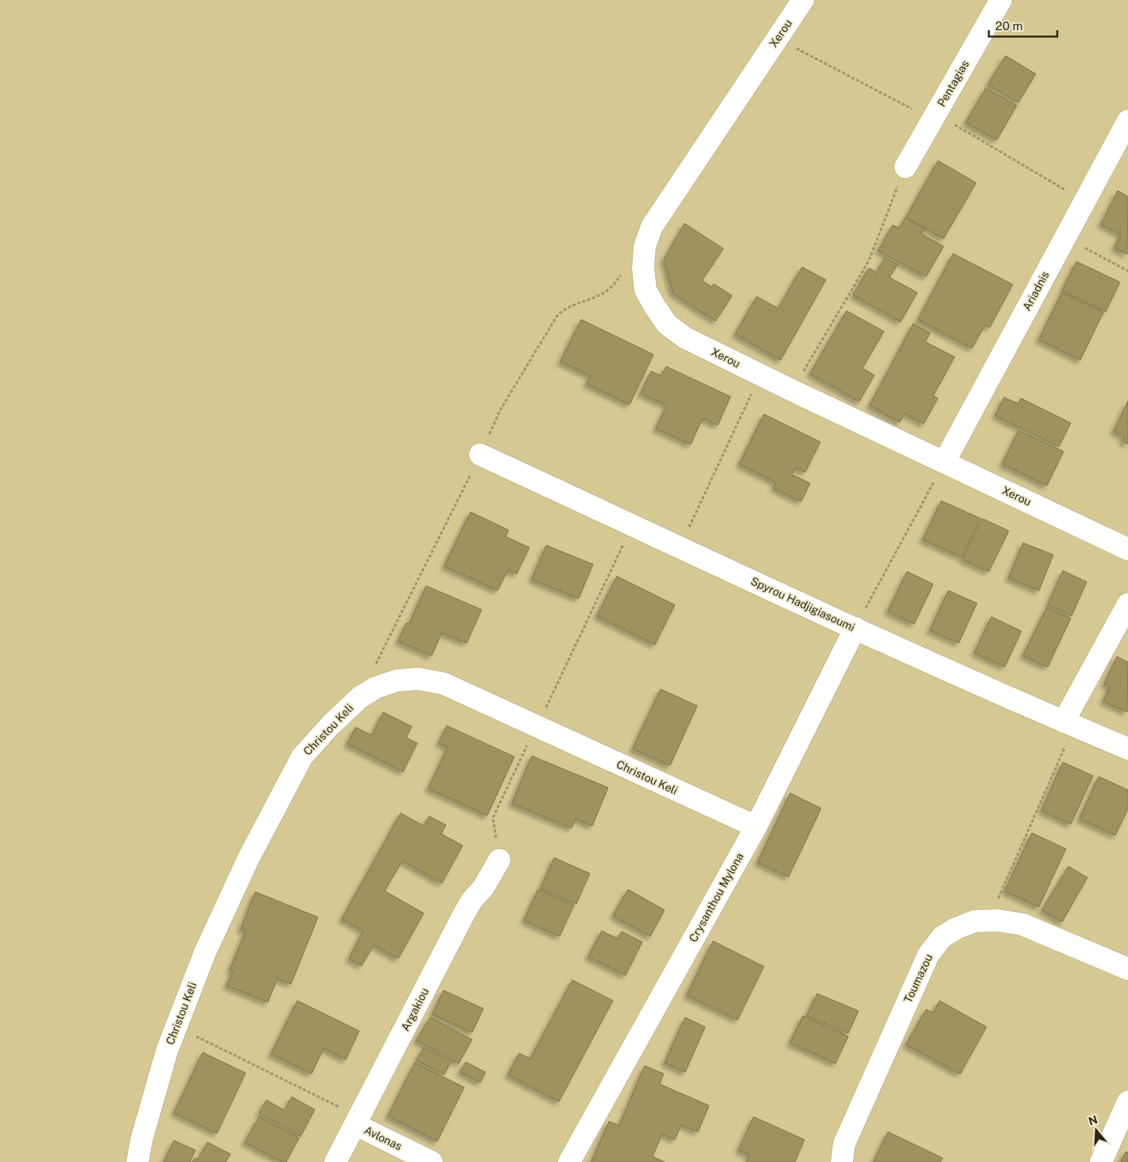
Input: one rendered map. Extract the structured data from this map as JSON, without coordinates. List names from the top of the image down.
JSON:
{
  "streets": {
    "street": [
      "Xerou",
      "Pentagias",
      "Ariadnis",
      "Spyrou Hadjigiasoumi",
      "Christou Keli",
      "Crysanthou Mylona",
      "Toumazou",
      "Argakiou",
      "Avlonas"
    ]
  },
  "crossings": [
    ["Xerou", "Ariadnis"],
    ["Spyrou Hadjigiasoumi", "Crysanthou Mylona"],
    ["Christou Keli", "Crysanthou Mylona"],
    ["Argakiou", "Avlonas"]
  ],
  "scale_bar": "20 m",
  "north": "top"
}
